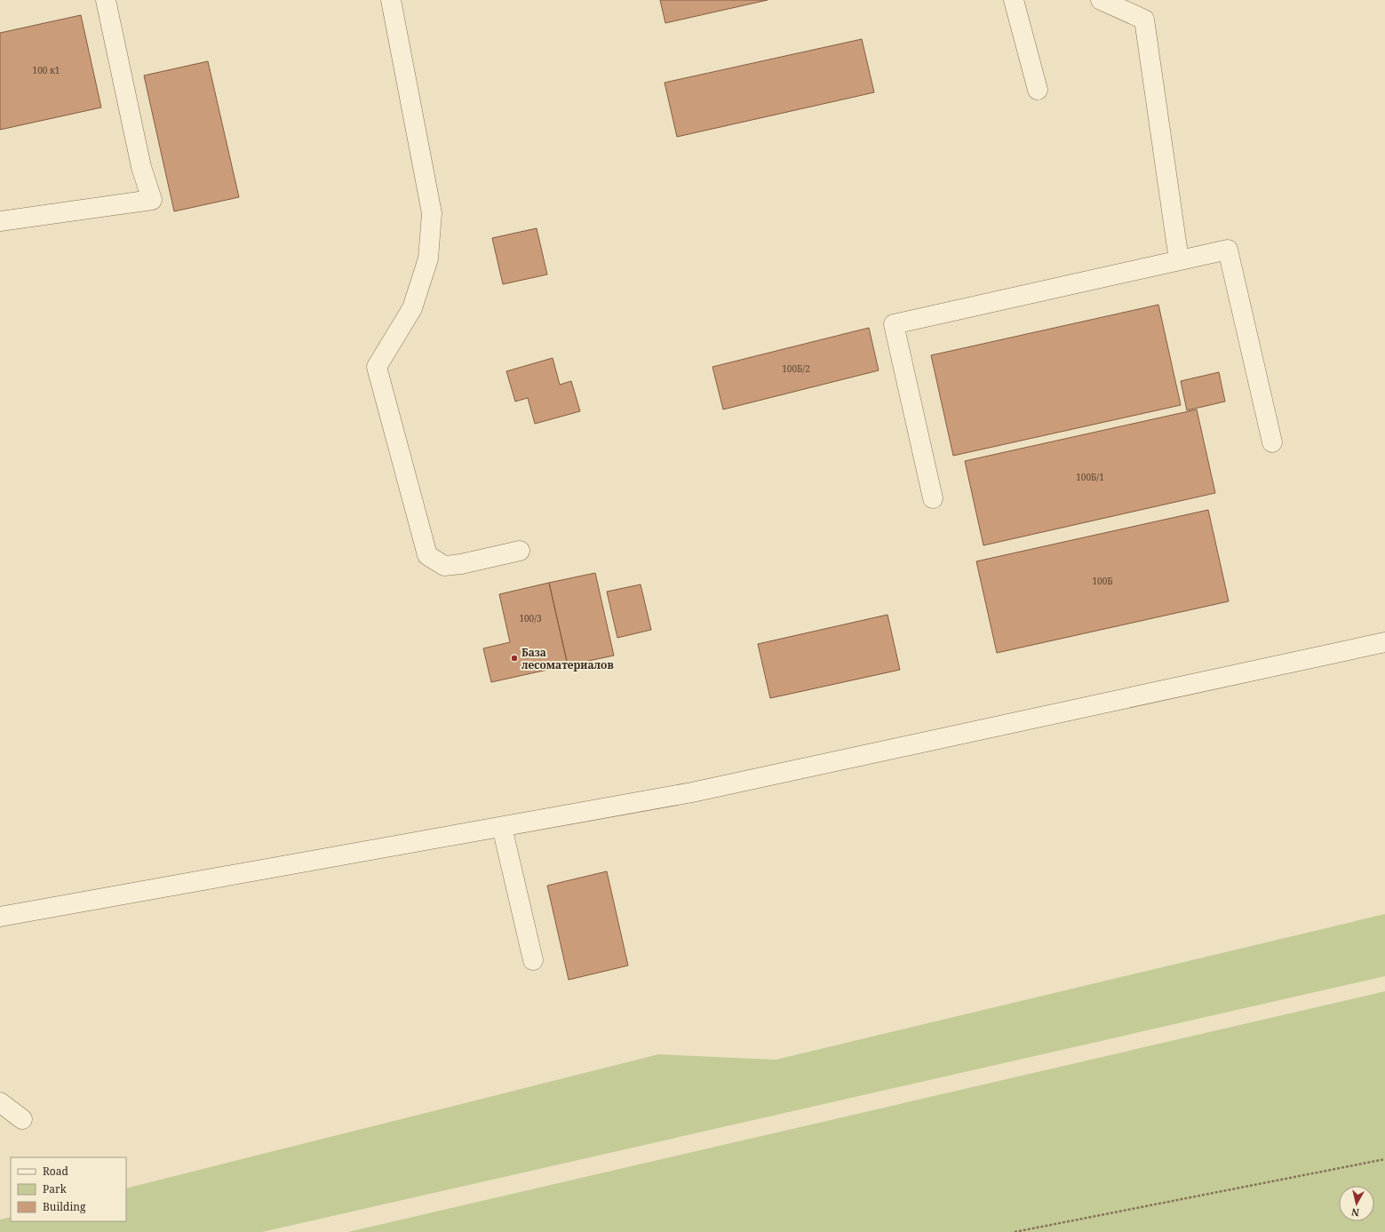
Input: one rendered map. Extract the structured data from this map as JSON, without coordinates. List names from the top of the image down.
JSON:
{
  "places": ["База лесоматериалов"],
  "house_numbers": [
    "100 к1",
    "100Б/2",
    "100Б/1",
    "100Б",
    "100/3"
  ],
  "legend": ["Road", "Park", "Building"],
  "north": "bottom"
}
